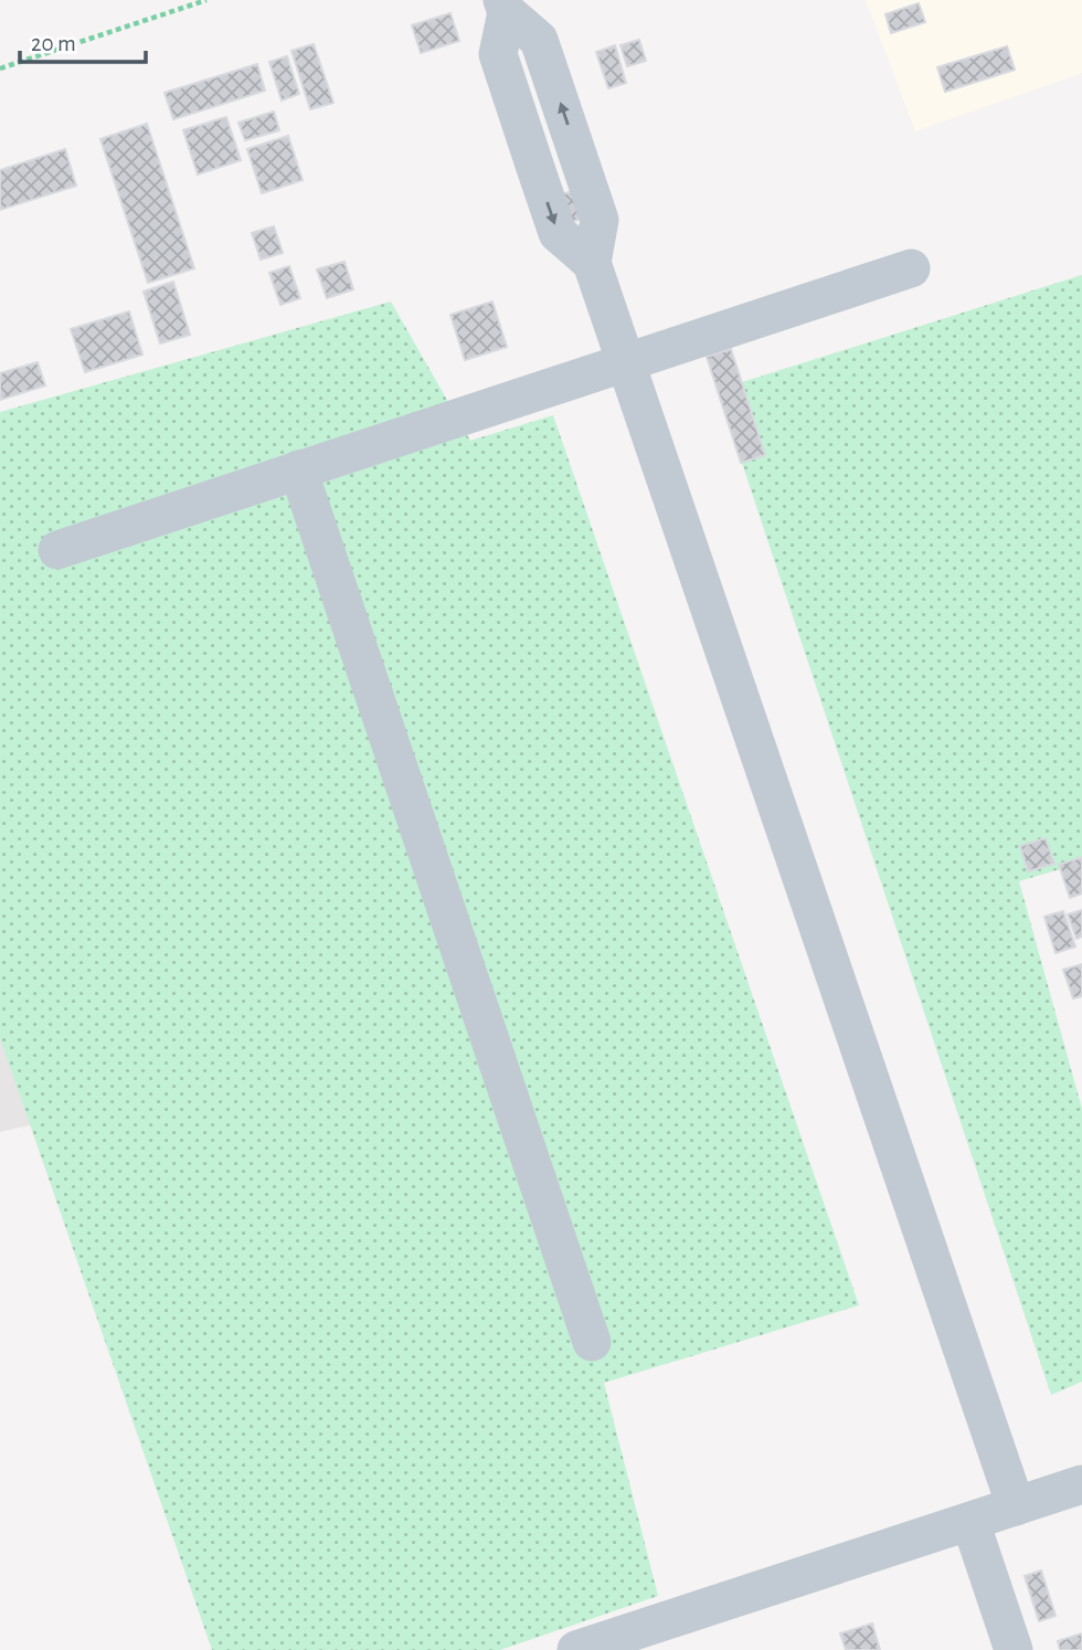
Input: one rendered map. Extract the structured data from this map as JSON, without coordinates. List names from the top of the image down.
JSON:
{
  "scale_bar": "20 m"
}
